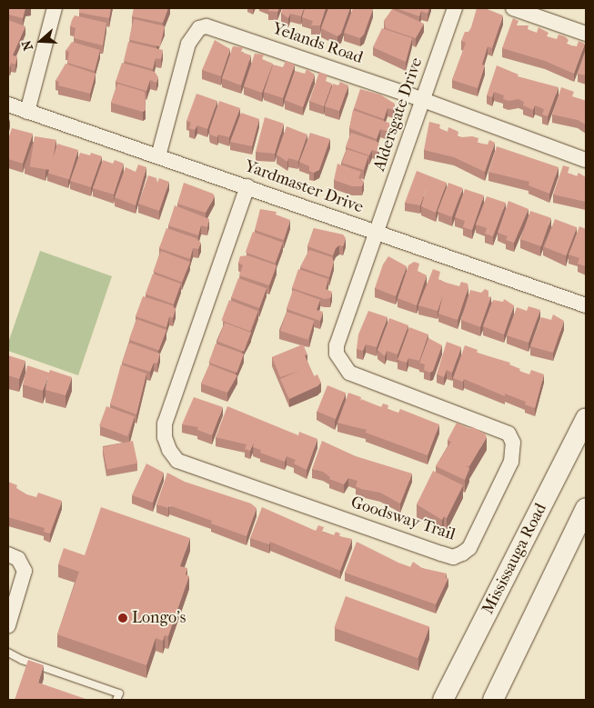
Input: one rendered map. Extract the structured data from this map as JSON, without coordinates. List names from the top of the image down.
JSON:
{
  "streets": {
    "main road": ["Mississauga Road"],
    "street": [
      "Yelands Road",
      "Aldersgate Drive",
      "Yardmaster Drive",
      "Goodsway Trail"
    ]
  },
  "crossings": [
    ["Yelands Road", "Aldersgate Drive"],
    ["Yelands Road", "Yardmaster Drive"],
    ["Aldersgate Drive", "Yardmaster Drive"],
    ["Aldersgate Drive", "Goodsway Trail"],
    ["Yardmaster Drive", "Goodsway Trail"]
  ],
  "places": ["Longo's"],
  "north": "left"
}
